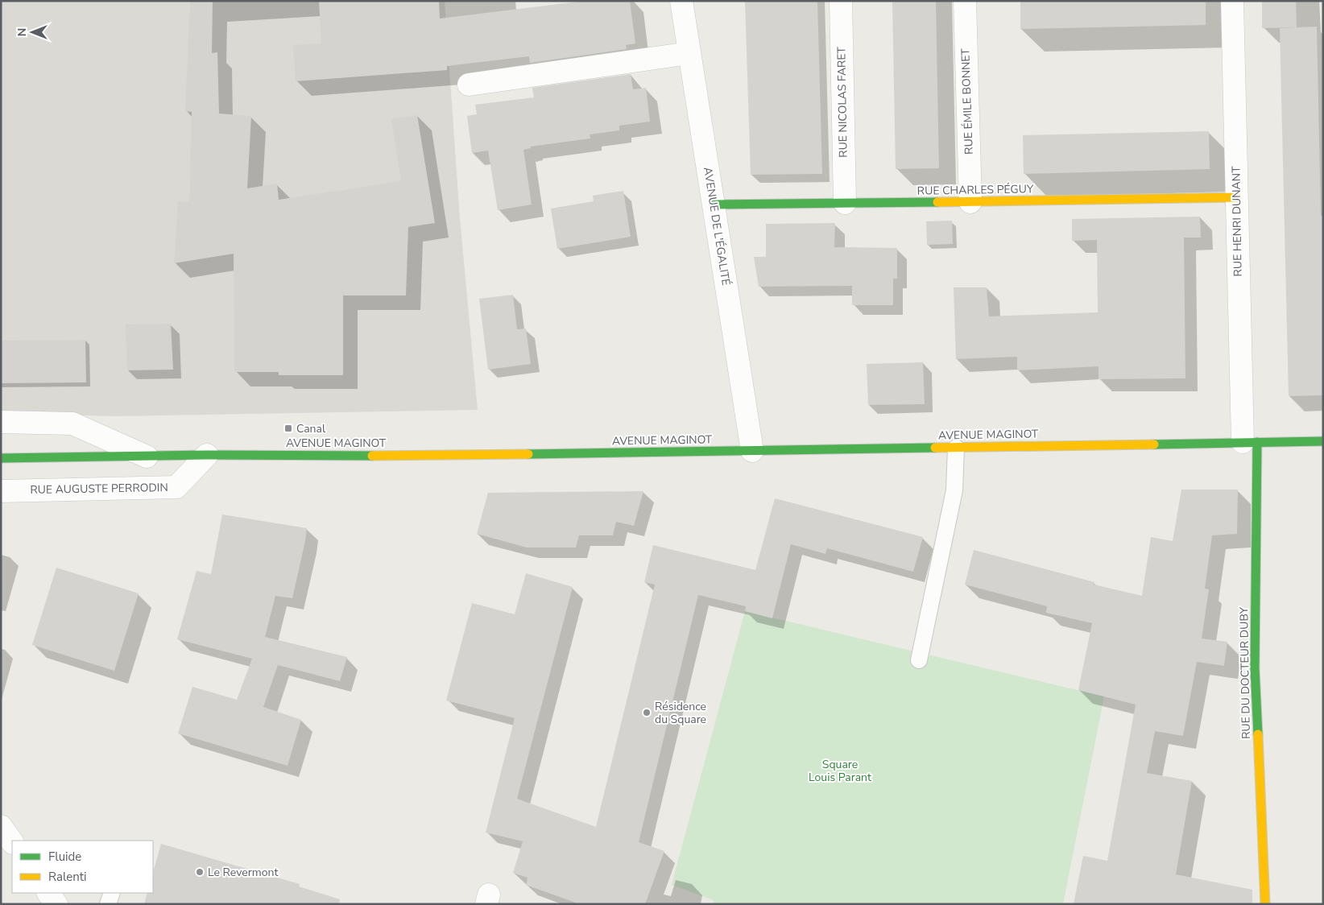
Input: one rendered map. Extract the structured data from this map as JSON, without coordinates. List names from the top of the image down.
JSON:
{
  "streets": {
    "main road": ["RUE CHARLES PÉGUY", "AVENUE MAGINOT", "RUE DU DOCTEUR DUBY"],
    "street": [
      "RUE ÉMILE BONNET",
      "RUE NICOLAS FARET",
      "RUE HENRI DUNANT",
      "AVENUE DE L'ÉGALITÉ",
      "RUE AUGUSTE PERRODIN"
    ]
  },
  "crossings": [
    ["RUE ÉMILE BONNET", "RUE CHARLES PÉGUY"],
    ["RUE NICOLAS FARET", "RUE CHARLES PÉGUY"],
    ["RUE CHARLES PÉGUY", "RUE HENRI DUNANT"],
    ["RUE CHARLES PÉGUY", "AVENUE DE L'ÉGALITÉ"],
    ["RUE HENRI DUNANT", "AVENUE MAGINOT"],
    ["RUE HENRI DUNANT", "RUE DU DOCTEUR DUBY"],
    ["AVENUE DE L'ÉGALITÉ", "AVENUE MAGINOT"],
    ["AVENUE MAGINOT", "RUE AUGUSTE PERRODIN"],
    ["AVENUE MAGINOT", "RUE DU DOCTEUR DUBY"]
  ],
  "parks": ["Square Louis Parant"],
  "places": {
    "transit": ["Canal"],
    "other": ["Résidence du Square", "Le Revermont"]
  },
  "legend": ["Fluide", "Ralenti"],
  "north": "left"
}
